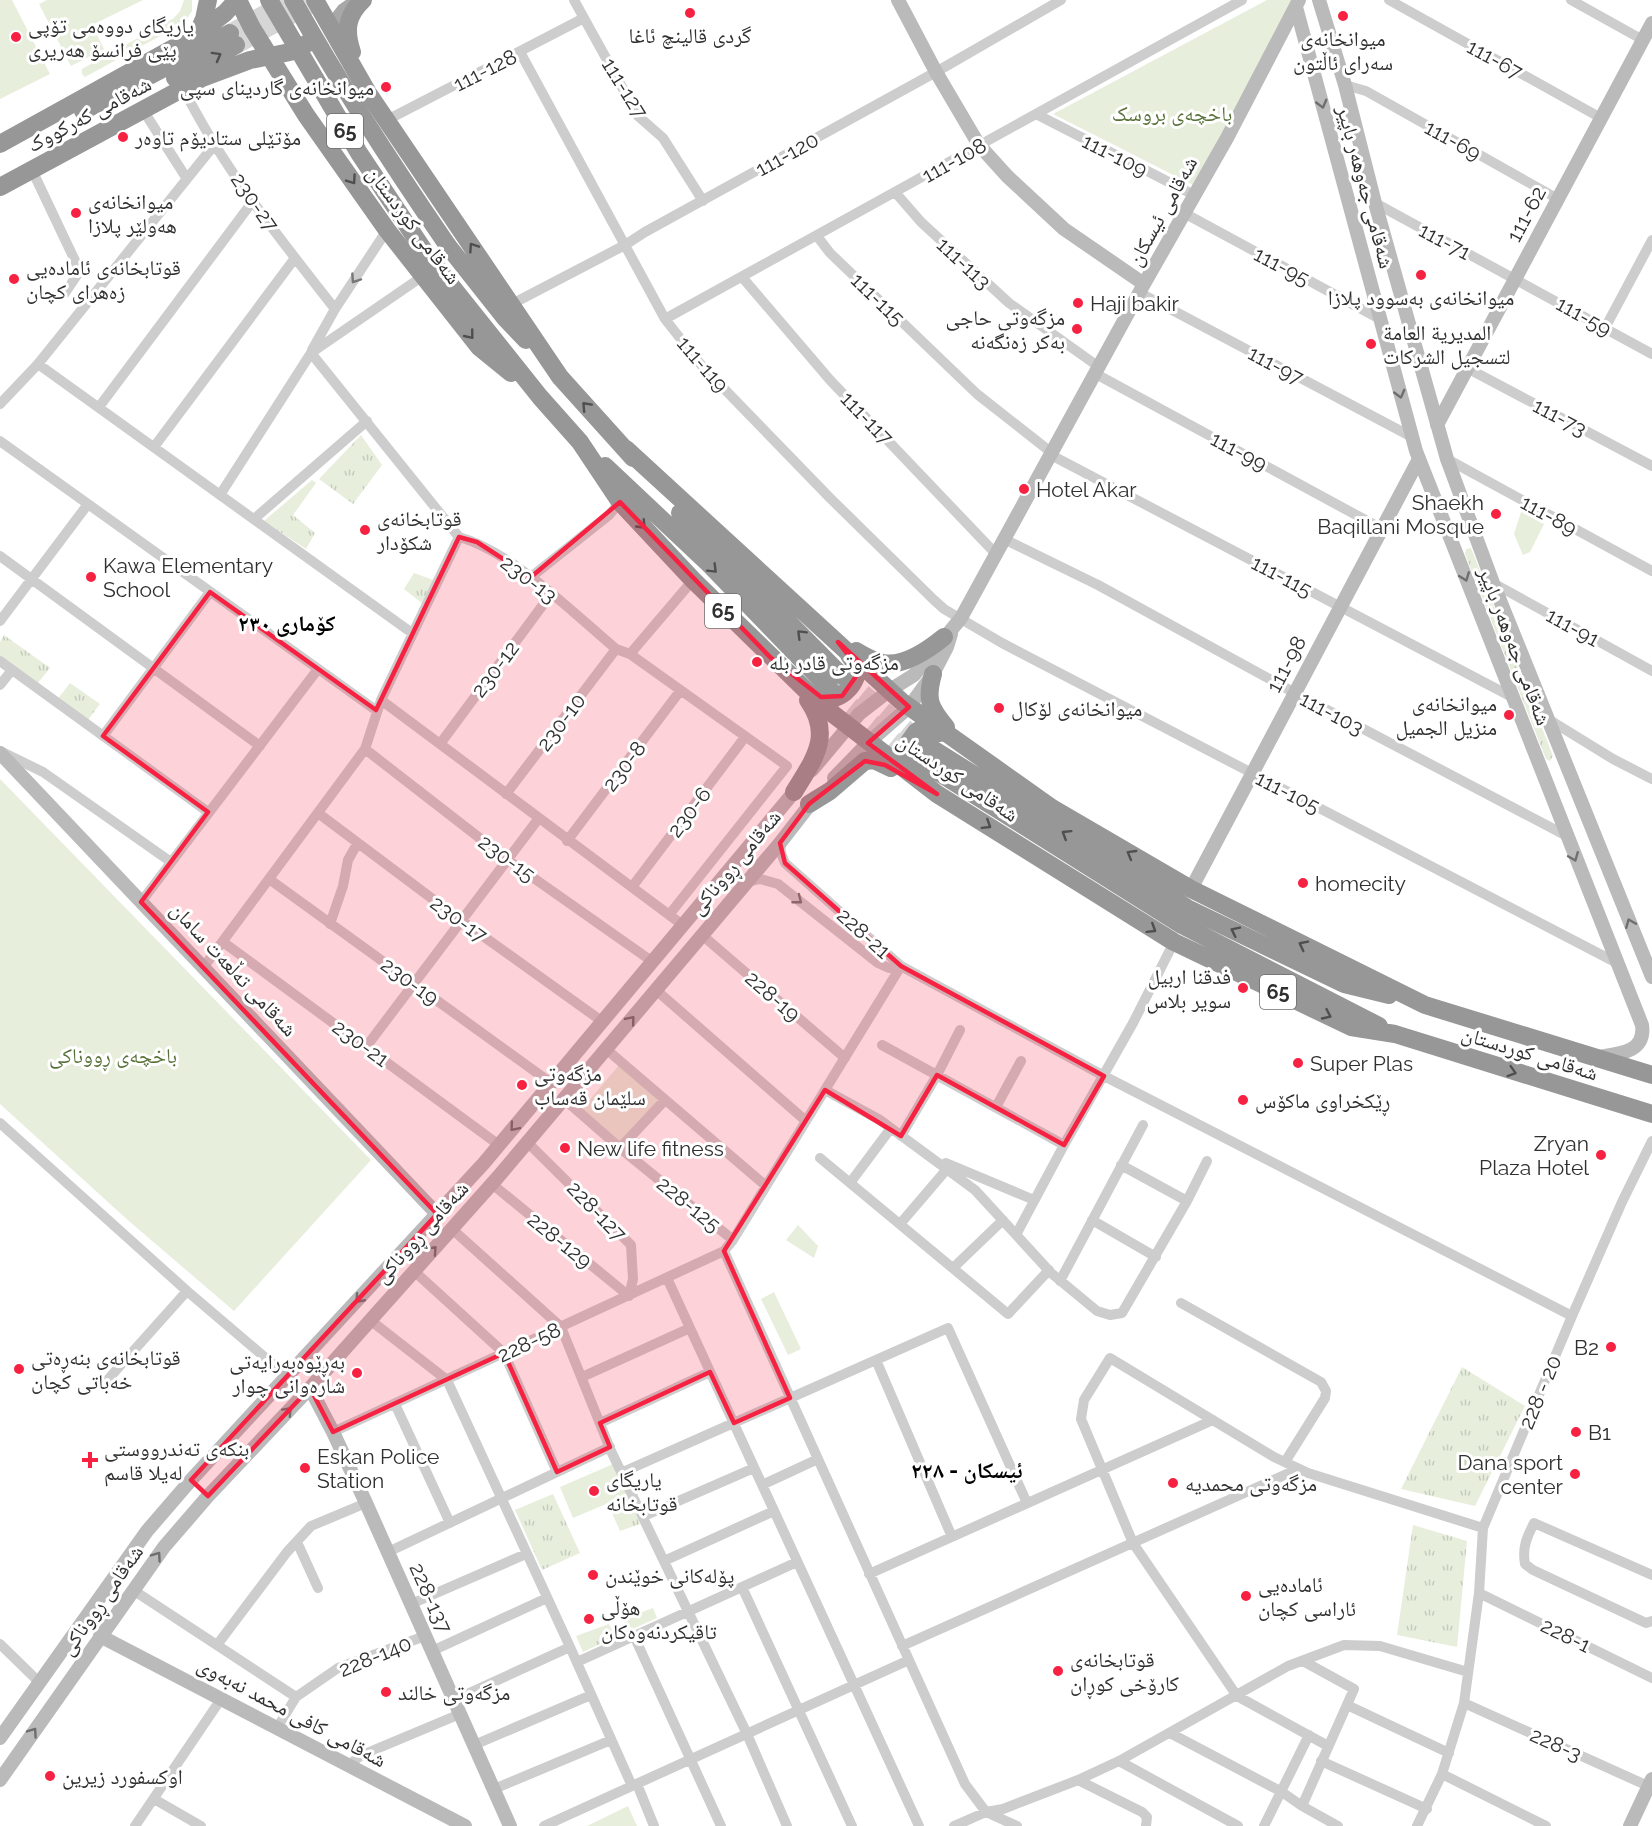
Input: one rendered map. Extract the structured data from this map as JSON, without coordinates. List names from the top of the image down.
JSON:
{
  "streets": {
    "highway": ["شەقامی کەرکووک", "65", "شەقامی کوردستان"],
    "main road": [
      "شەقامی جەوهەر باپیر",
      "شەقامی ئیسکان",
      "111-62",
      "111-98",
      "شەقامی ڕووناکی",
      "شەقامی تەڵعەت سامان",
      "228-137",
      "شەقامی کافی محمد نەبەوی"
    ],
    "street": [
      "111-67",
      "111-128",
      "111-127",
      "111-69",
      "111-120",
      "111-109",
      "111-108",
      "230-27",
      "111-71",
      "111-113",
      "111-95",
      "111-115",
      "111-59",
      "111-119",
      "111-97",
      "111-73",
      "111-117",
      "111-99",
      "111-89",
      "230-13",
      "111-91",
      "230-12",
      "111-103",
      "230-10",
      "230-8",
      "111-105",
      "230-6",
      "230-15",
      "230-17",
      "228-21",
      "230-19",
      "228-19",
      "230-21",
      "228-125",
      "228-127",
      "228-129",
      "228-58",
      "228 - 20",
      "228-1",
      "228-140",
      "228-3"
    ]
  },
  "crossings": [
    ["111-67", "111-62"],
    ["111-128", "111-127"],
    ["111-128", "شەقامی کوردستان"],
    ["111-128", "111-119"],
    ["111-127", "111-120"],
    ["شەقامی کەرکووک", "230-27"],
    ["شەقامی کەرکووک", "شەقامی کوردستان"],
    ["111-69", "شەقامی جەوهەر باپیر"],
    ["111-69", "111-62"],
    ["111-120", "شەقامی کوردستان"],
    ["111-120", "111-119"],
    ["111-109", "111-108"],
    ["111-109", "شەقامی ئیسکان"],
    ["111-108", "111-113"],
    ["111-108", "111-115"],
    ["111-108", "111-119"],
    ["111-108", "111-117"],
    ["شەقامی جەوهەر باپیر", "شەقامی ئیسکان"],
    ["شەقامی جەوهەر باپیر", "111-62"],
    ["شەقامی جەوهەر باپیر", "شەقامی کوردستان"],
    ["شەقامی جەوهەر باپیر", "111-71"],
    ["شەقامی جەوهەر باپیر", "111-95"],
    ["شەقامی جەوهەر باپیر", "111-115"],
    ["شەقامی جەوهەر باپیر", "111-97"],
    ["شەقامی جەوهەر باپیر", "111-89"],
    ["شەقامی جەوهەر باپیر", "111-91"],
    ["شەقامی جەوهەر باپیر", "111-98"],
    ["شەقامی جەوهەر باپیر", "111-103"],
    ["شەقامی جەوهەر باپیر", "111-105"],
    ["شەقامی ئیسکان", "شەقامی کوردستان"],
    ["شەقامی ئیسکان", "111-113"],
    ["شەقامی ئیسکان", "111-95"],
    ["شەقامی ئیسکان", "111-115"],
    ["شەقامی ئیسکان", "111-119"],
    ["شەقامی ئیسکان", "111-97"],
    ["شەقامی ئیسکان", "111-117"],
    ["شەقامی ئیسکان", "111-99"],
    ["شەقامی ئیسکان", "111-103"],
    ["شەقامی ئیسکان", "111-105"],
    ["شەقامی ئیسکان", "شەقامی ڕووناکی"],
    ["111-62", "111-71"],
    ["111-62", "111-59"],
    ["111-62", "111-73"],
    ["شەقامی کوردستان", "111-98"],
    ["شەقامی کوردستان", "شەقامی ڕووناکی"],
    ["111-71", "111-59"],
    ["111-113", "111-99"],
    ["111-115", "111-98"],
    ["111-119", "111-105"],
    ["111-99", "111-98"],
    ["230-13", "230-12"],
    ["230-13", "230-10"],
    ["230-13", "230-8"],
    ["230-13", "230-6"],
    ["111-98", "111-103"],
    ["111-98", "111-105"],
    ["230-15", "شەقامی ڕووناکی"],
    ["شەقامی ڕووناکی", "230-17"],
    ["شەقامی ڕووناکی", "228-21"],
    ["شەقامی ڕووناکی", "شەقامی تەڵعەت سامان"],
    ["شەقامی ڕووناکی", "230-19"],
    ["شەقامی ڕووناکی", "228-19"],
    ["شەقامی ڕووناکی", "230-21"],
    ["شەقامی ڕووناکی", "228-125"],
    ["شەقامی ڕووناکی", "228-127"],
    ["شەقامی ڕووناکی", "228-129"],
    ["شەقامی ڕووناکی", "228-137"],
    ["شەقامی ڕووناکی", "شەقامی کافی محمد نەبەوی"],
    ["228-127", "228-129"],
    ["228-127", "228-58"],
    ["228-129", "228-58"],
    ["228-58", "228-137"],
    ["228 - 20", "228-1"],
    ["228 - 20", "228-3"],
    ["228-137", "228-140"],
    ["228-140", "شەقامی کافی محمد نەبەوی"]
  ],
  "districts": ["کۆماری ٢٣٠", "ئیسکان - ٢٢٨"],
  "parks": ["باخچەی بروسک", "باخچەی ڕووناکی"],
  "places": {
    "other": [
      "گردی قالینچ ئاغا",
      "میوانخانەی سەرای ئاڵتون",
      "یاریگای دووەمی تۆپی پێی فرانسۆ هەریری",
      "میوانخانەی گاردینای سپی",
      "مۆتێلی ستادیۆم تاوەر",
      "میوانخانەی هەولێر پلازا",
      "میوانخانەی بەسوود پلازا",
      "قوتابخانەی ئامادەیی زەهرای کچان",
      "Haji bakir",
      "مزگەوتی حاجی بەکر زەنگەنە",
      "المديرية العامة لتسجيل الشركات",
      "Hotel Akar",
      "Shaekh Baqillani Mosque",
      "قوتابخانەی شكۆدار",
      "Kawa Elementary School",
      "مزگەوتی قادر بلە",
      "میوانخانەی لۆکال",
      "میوانخانەی منزیل الجمیل",
      "homecity",
      "فدقنا اربيل سوير بلاس",
      "Super Plas",
      "مزگەوتی سلێمان قەساب",
      "ڕێکخراوی ماکۆس",
      "New life fitness",
      "Zryan Plaza Hotel",
      "B2",
      "قوتابخانەی بنەڕەتی خەباتی کچان",
      "بەڕێوەبەرایەتی شارەوانی چوار",
      "B1",
      "Eskan Police Station",
      "Dana sport center",
      "مزگەوتی محمدیە",
      "یاریگای قوتابخانە",
      "پۆلەکانی خوێندن",
      "ئامادەیی ئاراسی کچان",
      "هۆڵی تاقیکردنەوەکان",
      "قوتابخانەی کارۆخی کوڕان",
      "مزگەوتی خالند",
      "اوكسفورد زيرين"
    ],
    "health": ["بنکەی تەندرووستی لەیلا قاسم"]
  }
}
